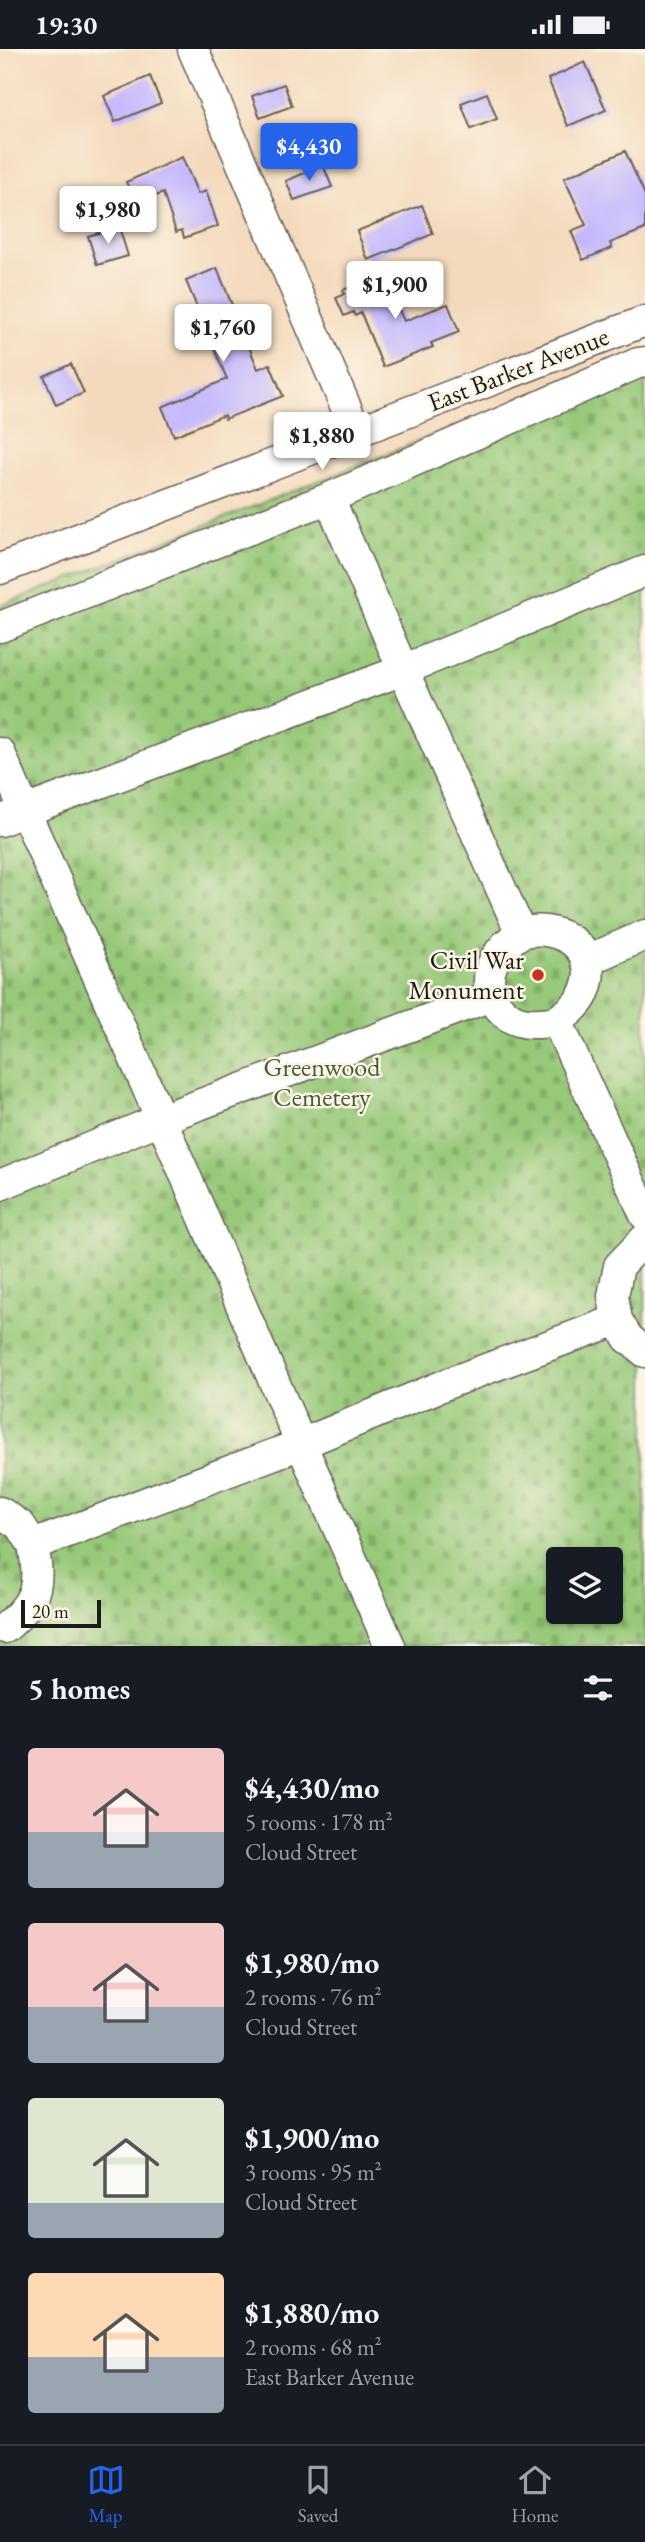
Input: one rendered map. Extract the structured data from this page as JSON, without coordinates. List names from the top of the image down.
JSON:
{
  "streets": {
    "street": ["East Barker Avenue"]
  },
  "parks": ["Greenwood Cemetery"],
  "places": ["Civil War Monument"],
  "scale_bar": "20 m",
  "page": {
    "status": "19:30",
    "price": [
      "$4,430",
      "$1,980",
      "$1,900",
      "$1,760",
      "$1,880"
    ],
    "scale": "20 m",
    "heading": "5 homes",
    "list": [
      {
        "name": "$4,430/mo",
        "note": "5 rooms · 178 m² · Cloud Street"
      },
      {
        "name": "$1,980/mo",
        "note": "2 rooms · 76 m² · Cloud Street"
      },
      {
        "name": "$1,900/mo",
        "note": "3 rooms · 95 m² · Cloud Street"
      },
      {
        "name": "$1,880/mo",
        "note": "2 rooms · 68 m² · East Barker Avenue"
      }
    ],
    "tabs": ["Map", "Saved", "Home"]
  }
}
